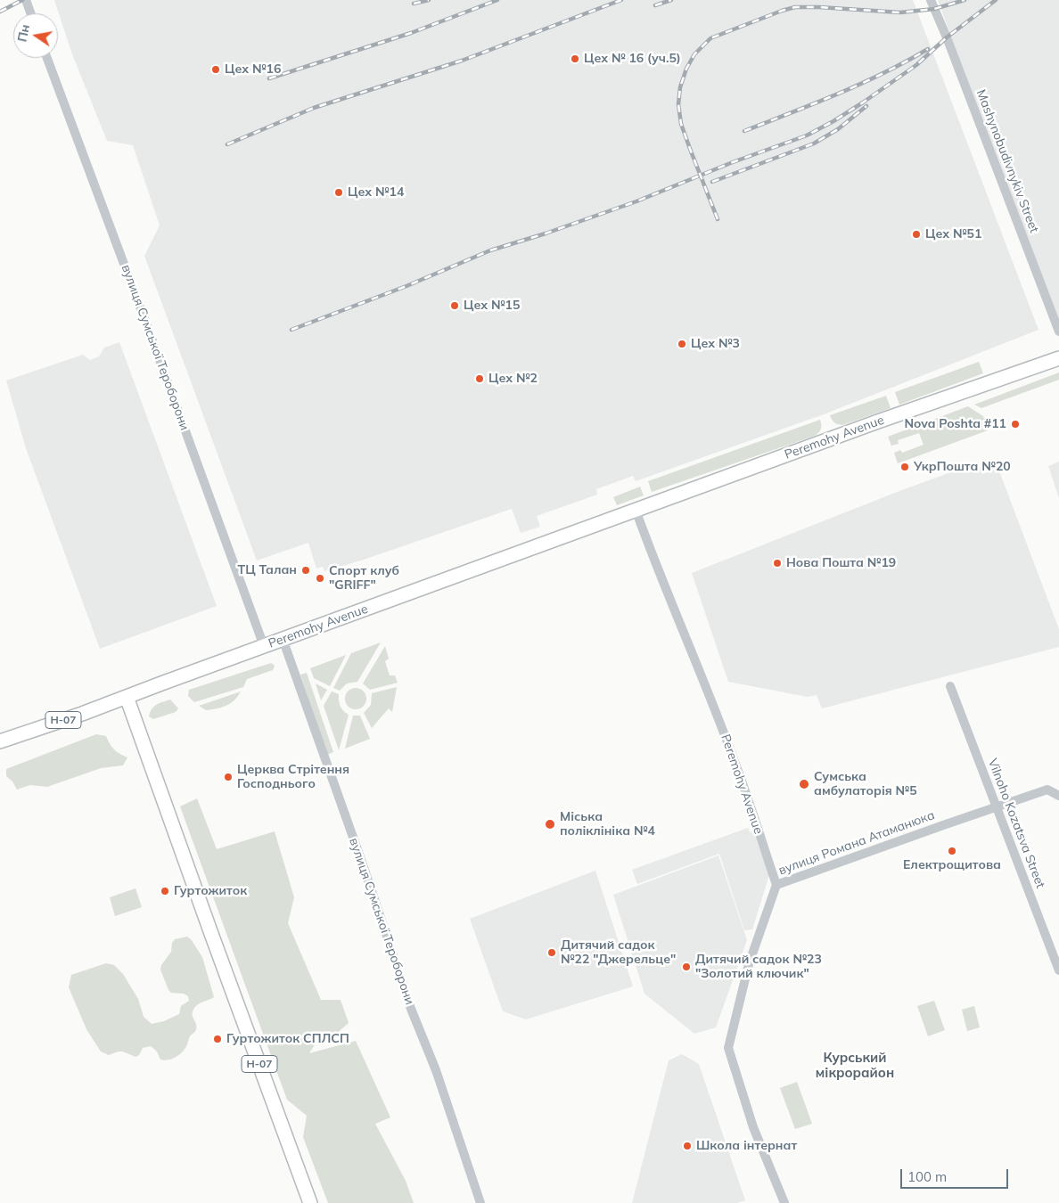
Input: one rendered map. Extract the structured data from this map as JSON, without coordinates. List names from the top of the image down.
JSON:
{
  "streets": {
    "main road": ["Peremohy Avenue", "Н-07"],
    "street": [
      "Mashynobudivnykiv Street",
      "вулиця Сумської Тероборони",
      "Vilnoho Kozatsva Street",
      "вулиця Романа Атаманюка"
    ]
  },
  "crossings": [
    ["вулиця Сумської Тероборони", "Peremohy Avenue"],
    ["Peremohy Avenue", "Н-07"],
    ["Peremohy Avenue", "вулиця Романа Атаманюка"],
    ["Vilnoho Kozatsva Street", "вулиця Романа Атаманюка"]
  ],
  "districts": ["Курський мікрорайон"],
  "places": [
    "Цех № 16 (уч.5)",
    "Цех №16",
    "Цех №14",
    "Цех №51",
    "Цех №15",
    "Цех №3",
    "Цех №2",
    "Nova Poshta #11",
    "УкрПошта №20",
    "Нова Пошта №19",
    "ТЦ Талан",
    "Спорт клуб \"GRIFF\"",
    "Церква Стрітення Господнього",
    "Сумська амбулаторія №5",
    "Міська поліклініка №4",
    "Електрощитова",
    "Гуртожиток",
    "Дитячий садок №22 \"Джерельце\"",
    "Дитячий садок №23 \"Золотий ключик\"",
    "Гуртожиток СПЛСП",
    "Школа інтернат"
  ],
  "scale_bar": "100 m",
  "north": "left"
}
